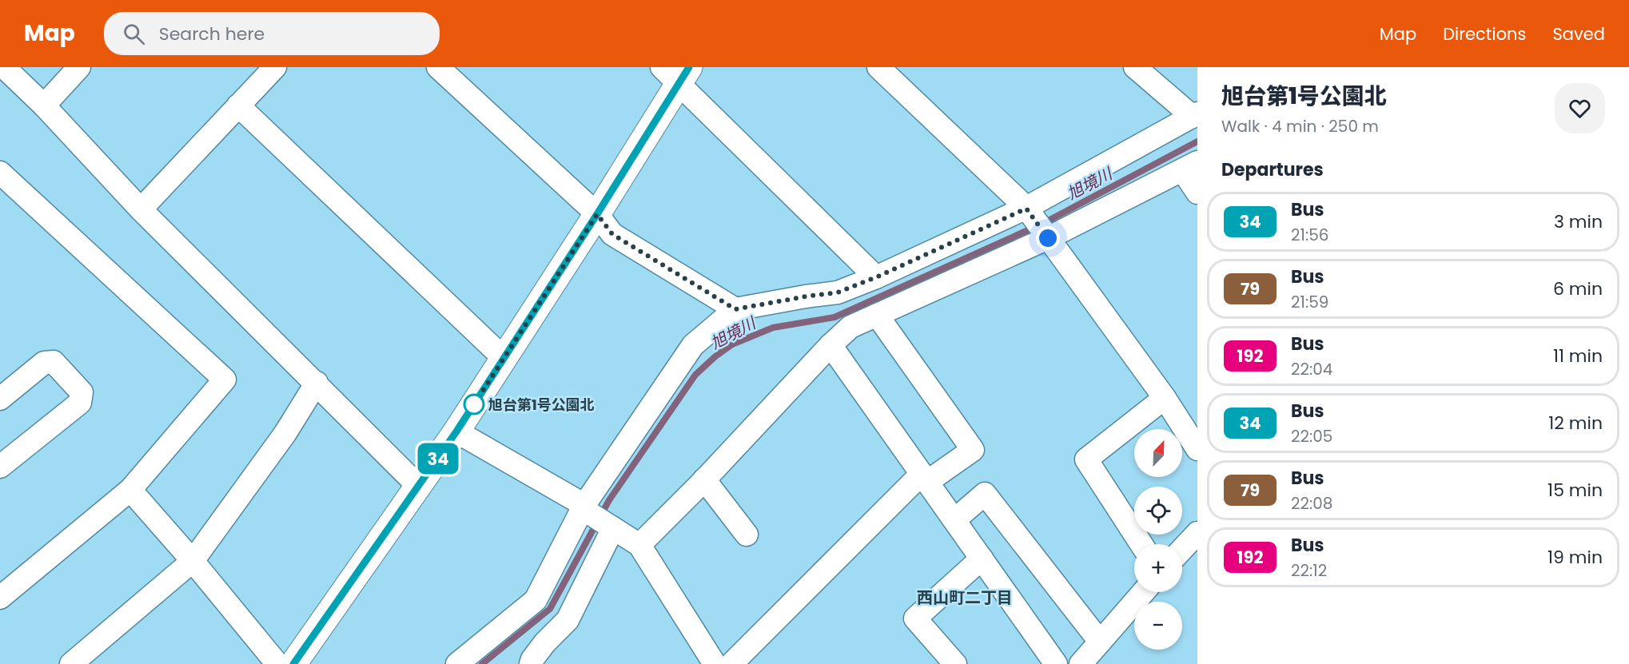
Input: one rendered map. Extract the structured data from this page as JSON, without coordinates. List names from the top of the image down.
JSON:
{
  "districts": ["西山町二丁目"],
  "water": ["旭境川"],
  "places": ["旭台第1号公園北"],
  "lines": ["bus line 34"],
  "north": "top right",
  "page": {
    "header": "Map",
    "search": "Search here",
    "nav": ["Map", "Directions", "Saved"],
    "on_map": "34",
    "heading": [
      ["旭台第1号公園北", "Walk · 4 min · 250 m"],
      "Departures"
    ],
    "list": [
      {
        "mark": "34",
        "name": "Bus",
        "note": "21:56",
        "value": "3 min"
      },
      {
        "mark": "79",
        "name": "Bus",
        "note": "21:59",
        "value": "6 min"
      },
      {
        "mark": "192",
        "name": "Bus",
        "note": "22:04",
        "value": "11 min"
      },
      {
        "mark": "34",
        "name": "Bus",
        "note": "22:05",
        "value": "12 min"
      },
      {
        "mark": "79",
        "name": "Bus",
        "note": "22:08",
        "value": "15 min"
      },
      {
        "mark": "192",
        "name": "Bus",
        "note": "22:12",
        "value": "19 min"
      }
    ],
    "map_buttons": ["+", "−"]
  }
}
